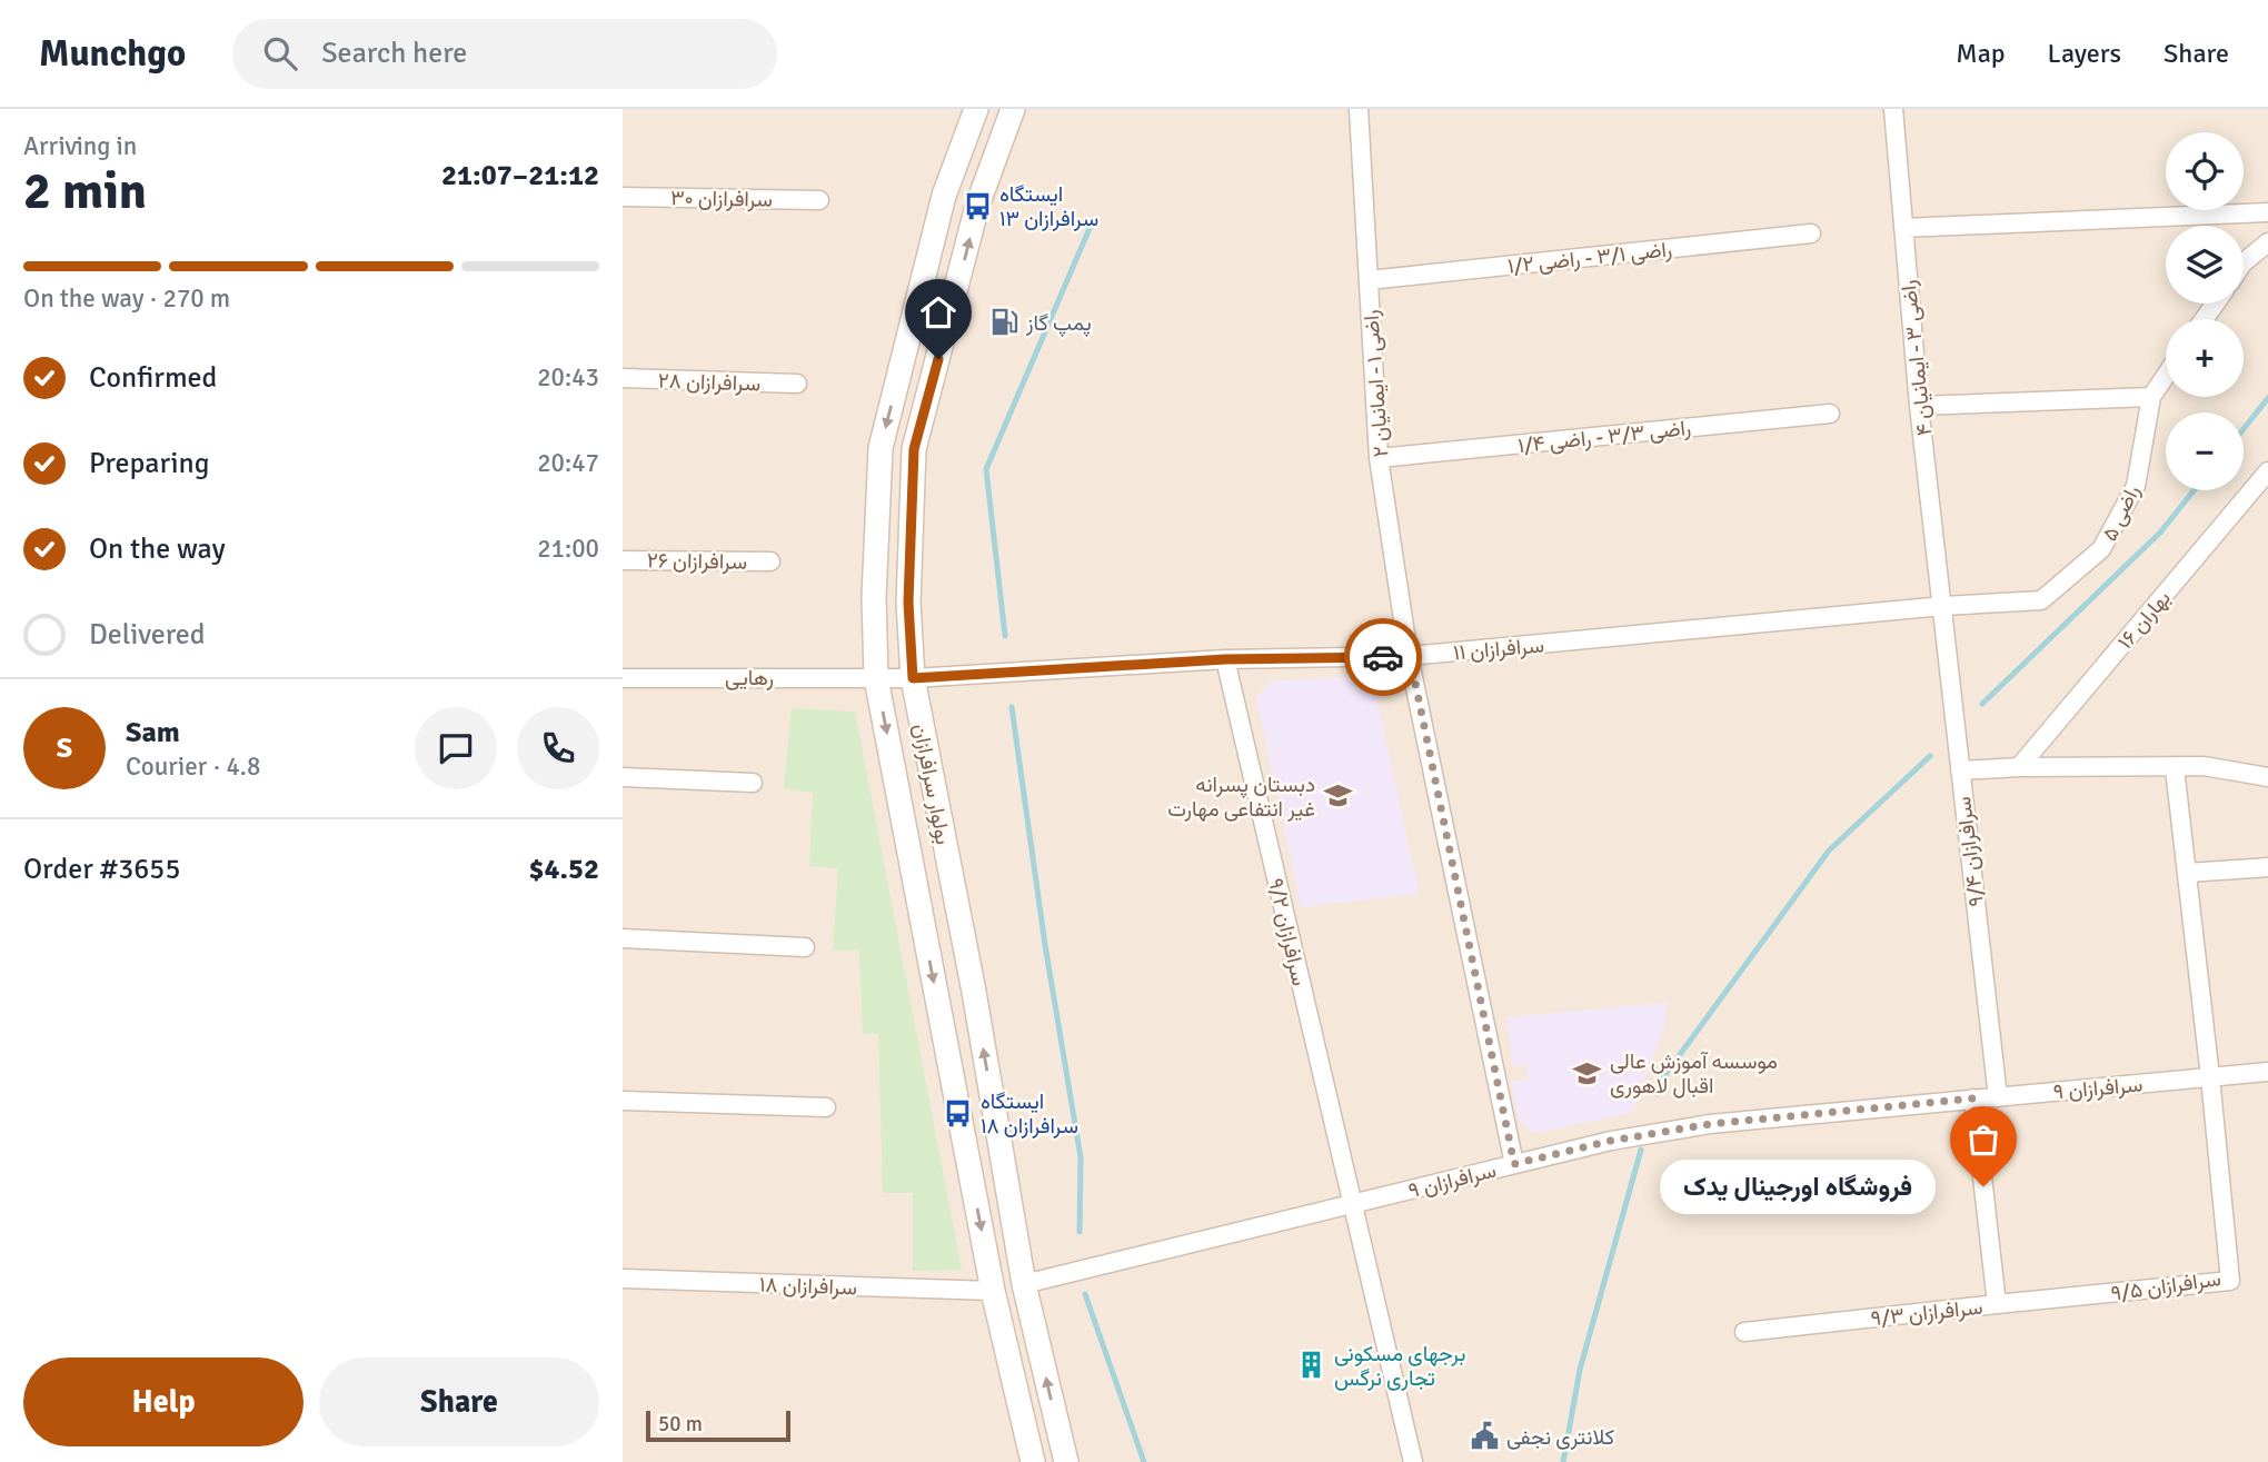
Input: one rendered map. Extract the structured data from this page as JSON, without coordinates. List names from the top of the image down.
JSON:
{
  "streets": {
    "main road": ["بولوار سرافرازان"],
    "street": [
      "سرافرازان ۳۰",
      "راضی ۳/۱ - راضی ۱/۲",
      "راضی ۳ - ایمانیان ۴",
      "سرافرازان ۲۸",
      "راضی ۱ - ایمانیان ۲",
      "راضی ۳/۳ - راضی ۱/۴",
      "راضی ۵",
      "سرافرازان ۲۶",
      "بهاران ۱۶",
      "سرافرازان ۱۱",
      "رهایی",
      "سرافرازان ۹/۴",
      "سرافرازان ۹/۲",
      "سرافرازان ۹",
      "سرافرازان ۱۸",
      "سرافرازان ۹/۵",
      "سرافرازان ۹/۳"
    ]
  },
  "crossings": [
    ["راضی ۳/۱ - راضی ۱/۲", "راضی ۱ - ایمانیان ۲"],
    ["راضی ۳ - ایمانیان ۴", "راضی ۵"],
    ["راضی ۳ - ایمانیان ۴", "سرافرازان ۱۱"],
    ["راضی ۳ - ایمانیان ۴", "سرافرازان ۹/۴"],
    ["راضی ۱ - ایمانیان ۲", "راضی ۳/۳ - راضی ۱/۴"],
    ["راضی ۱ - ایمانیان ۲", "سرافرازان ۱۱"],
    ["راضی ۱ - ایمانیان ۲", "سرافرازان ۹"],
    ["راضی ۵", "سرافرازان ۱۱"],
    ["راضی ۵", "سرافرازان ۹/۴"],
    ["سرافرازان ۱۱", "رهایی"],
    ["سرافرازان ۱۱", "بولوار سرافرازان"],
    ["سرافرازان ۱۱", "سرافرازان ۹/۴"],
    ["سرافرازان ۱۱", "سرافرازان ۹/۲"],
    ["رهایی", "بولوار سرافرازان"],
    ["بولوار سرافرازان", "سرافرازان ۹"],
    ["بولوار سرافرازان", "سرافرازان ۱۸"],
    ["سرافرازان ۹/۴", "سرافرازان ۹"],
    ["سرافرازان ۹/۲", "سرافرازان ۹"],
    ["سرافرازان ۹", "سرافرازان ۹/۵"],
    ["سرافرازان ۹", "سرافرازان ۹/۳"],
    ["سرافرازان ۹/۵", "سرافرازان ۹/۳"]
  ],
  "places": {
    "bus stop": ["ایستگاه سرافرازان ۱۳", "ایستگاه سرافرازان ۱۸"],
    "fuel station": ["پمپ گاز"],
    "school or university": ["دبستان پسرانه غیر انتفاعی مهارت", "موسسه آموزش عالی اقبال لاهوری"],
    "other": ["فروشگاه اورجینال یدک"],
    "building": ["برجهای مسکونی تجاری نرگس"],
    "public building": ["کلانتری نجفی"]
  },
  "scale_bar": "50 m",
  "page": {
    "header": "Munchgo",
    "search": "Search here",
    "nav": ["Map", "Layers", "Share"],
    "heading": ["2 min", "Arriving in", "21:07–21:12"],
    "panel": [
      "Sam",
      "Courier · 4.8",
      "Order #3655",
      "$4.52"
    ],
    "map_buttons": ["+", "−"],
    "bar": "On the way · 270 m",
    "list": [
      ["Confirmed", "20:43"],
      ["Preparing", "20:47"],
      ["On the way", "21:00"],
      "Delivered"
    ],
    "round": "S",
    "bubble": "فروشگاه اورجینال یدک",
    "buttons": ["Help", "Share"],
    "scale": "50 m"
  }
}
